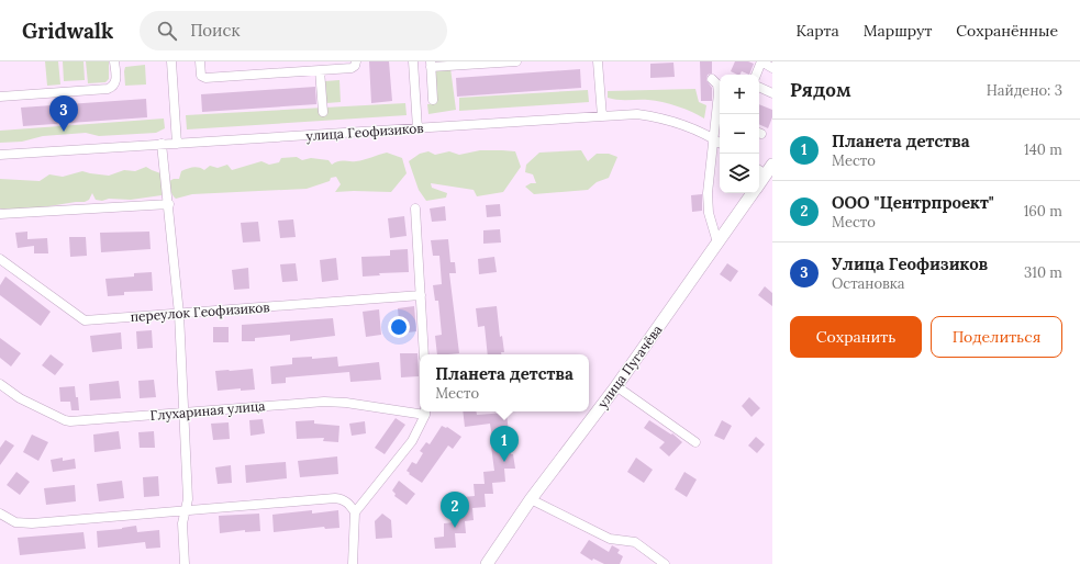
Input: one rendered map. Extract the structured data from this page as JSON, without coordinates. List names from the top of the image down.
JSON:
{
  "streets": {
    "main road": ["улица Пугачёва"],
    "street": ["улица Геофизиков", "переулок Геофизиков", "Глухариная улица"]
  },
  "page": {
    "header": "Gridwalk",
    "search": "Поиск",
    "nav": ["Карта", "Маршрут", "Сохранённые"],
    "heading": ["Рядом", "Найдено: 3"],
    "map_buttons": ["+", "−"],
    "pins": ["3", "1", "2"],
    "list": [
      {
        "mark": "1",
        "name": "Планета детства",
        "note": "Место",
        "value": "140 m"
      },
      {
        "mark": "2",
        "name": "ООО \"Центрпроект\"",
        "note": "Место",
        "value": "160 m"
      },
      {
        "mark": "3",
        "name": "Улица Геофизиков",
        "note": "Остановка",
        "value": "310 m"
      }
    ],
    "buttons": ["Сохранить", "Поделиться"],
    "popup": ["Планета детства", "Место"]
  }
}
